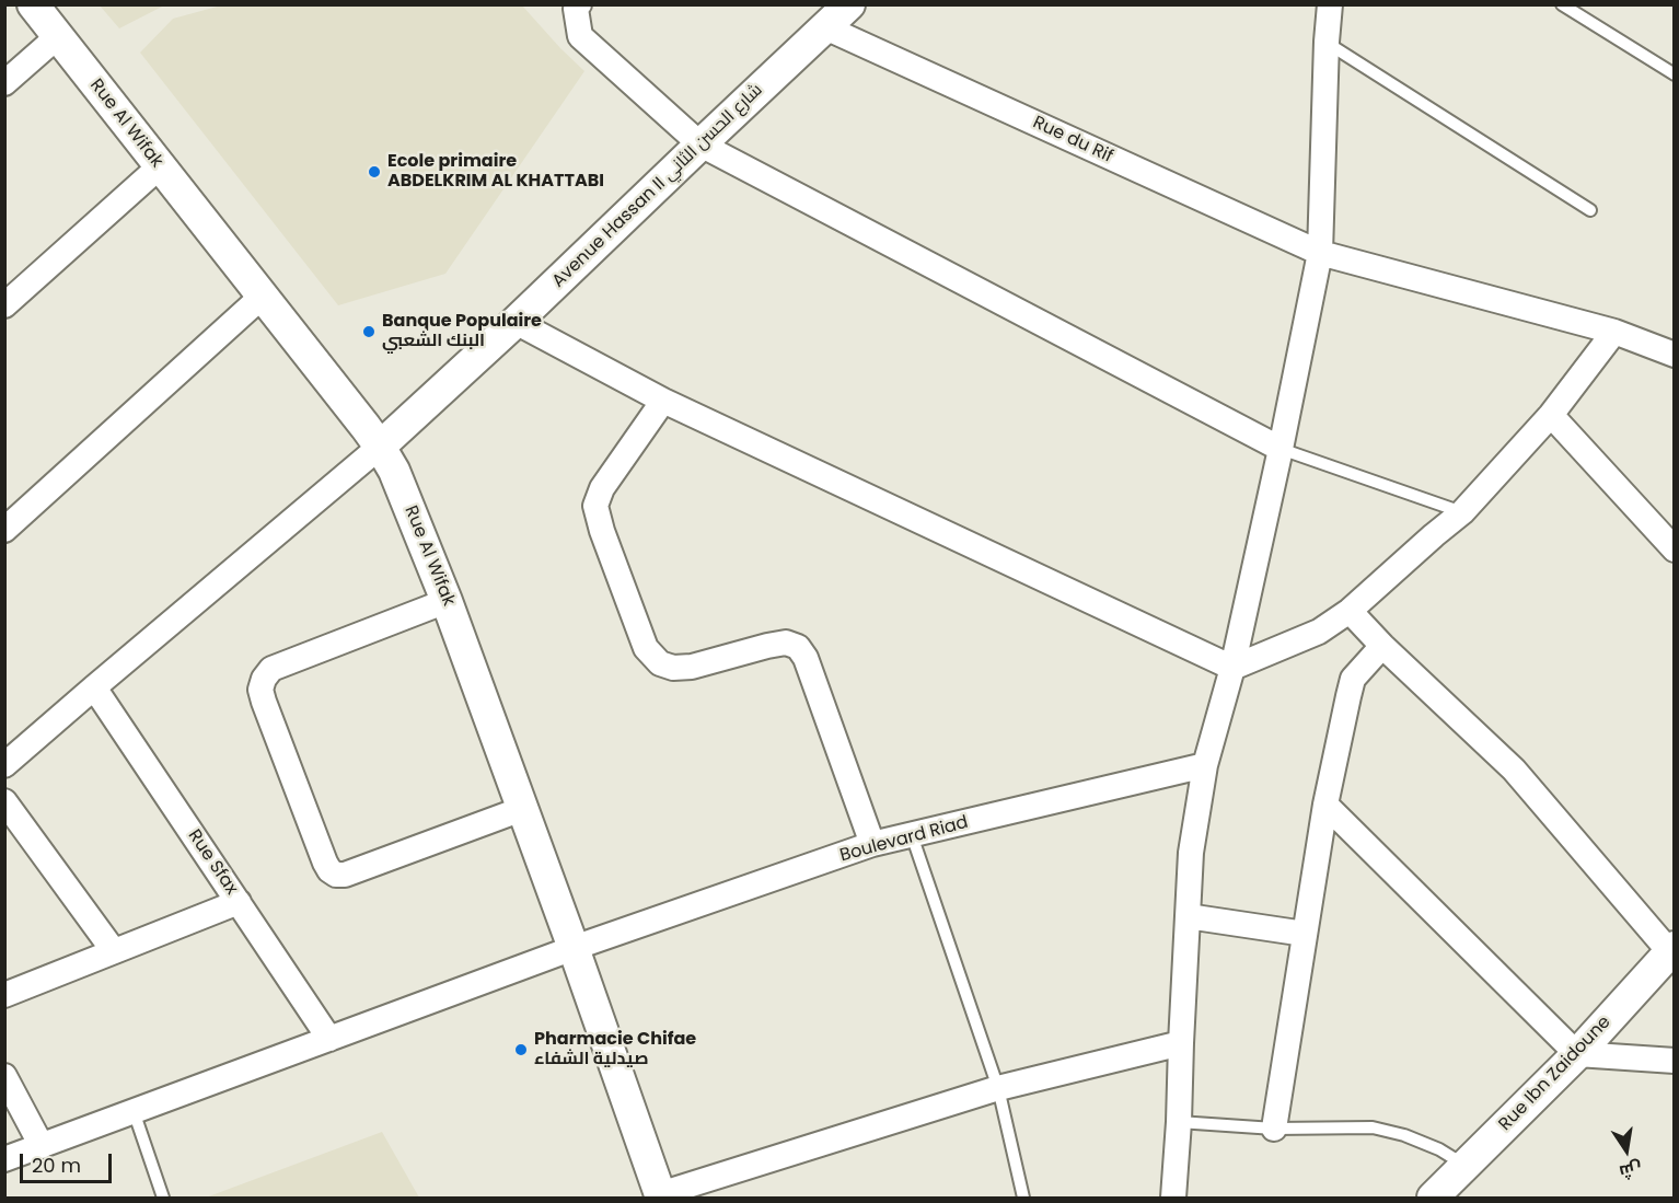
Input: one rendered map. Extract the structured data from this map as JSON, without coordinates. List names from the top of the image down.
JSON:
{
  "streets": {
    "street": [
      "Rue Al Wifak",
      "Rue du Rif",
      "Avenue Hassan II شارع الحسن الثاني",
      "Boulevard Riad",
      "Rue Sfax",
      "Rue Ibn Zaidoune"
    ]
  },
  "crossings": [
    ["Rue Al Wifak", "Avenue Hassan II شارع الحسن الثاني"],
    ["Rue Al Wifak", "Boulevard Riad"],
    ["Rue du Rif", "Avenue Hassan II شارع الحسن الثاني"],
    ["Boulevard Riad", "Rue Sfax"]
  ],
  "places": ["Ecole primaire ABDELKRIM AL KHATTABI", "Banque Populaire البنك الشعبي", "Pharmacie Chifae صيدلية الشفاء"],
  "scale_bar": "20 m",
  "north": "bottom"
}
